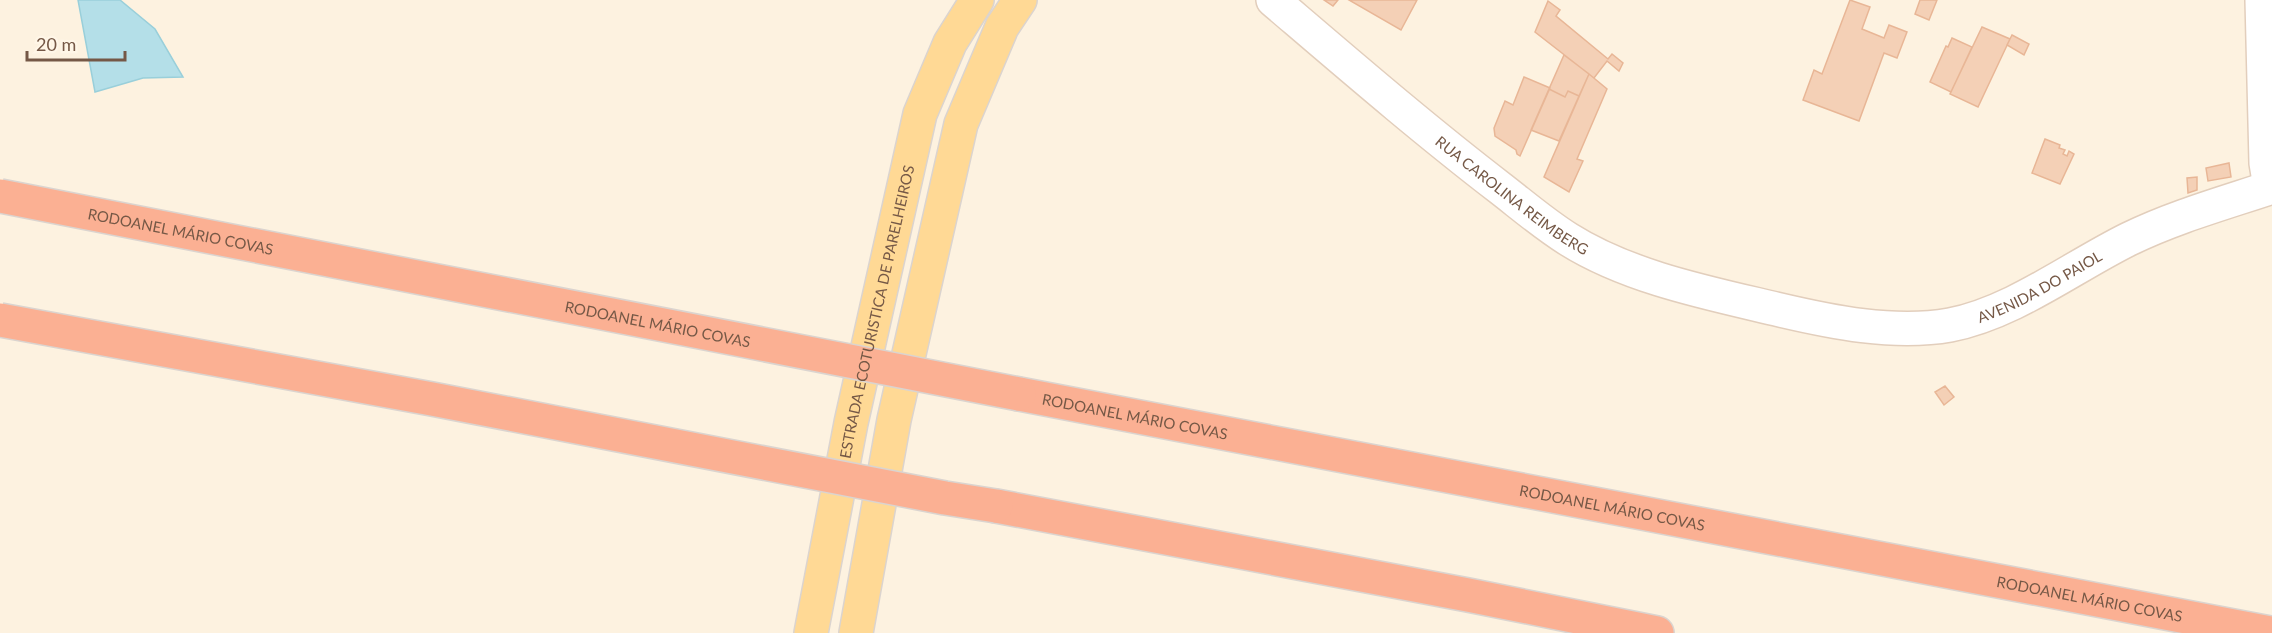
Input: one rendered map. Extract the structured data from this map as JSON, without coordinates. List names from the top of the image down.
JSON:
{
  "streets": {
    "highway": ["RODOANEL MÁRIO COVAS"],
    "main road": ["ESTRADA ECOTURISTICA DE PARELHEIROS"],
    "street": ["RUA CAROLINA REIMBERG", "AVENIDA DO PAIOL"]
  },
  "crossings": [
    ["RUA CAROLINA REIMBERG", "AVENIDA DO PAIOL"]
  ],
  "scale_bar": "20 m"
}
